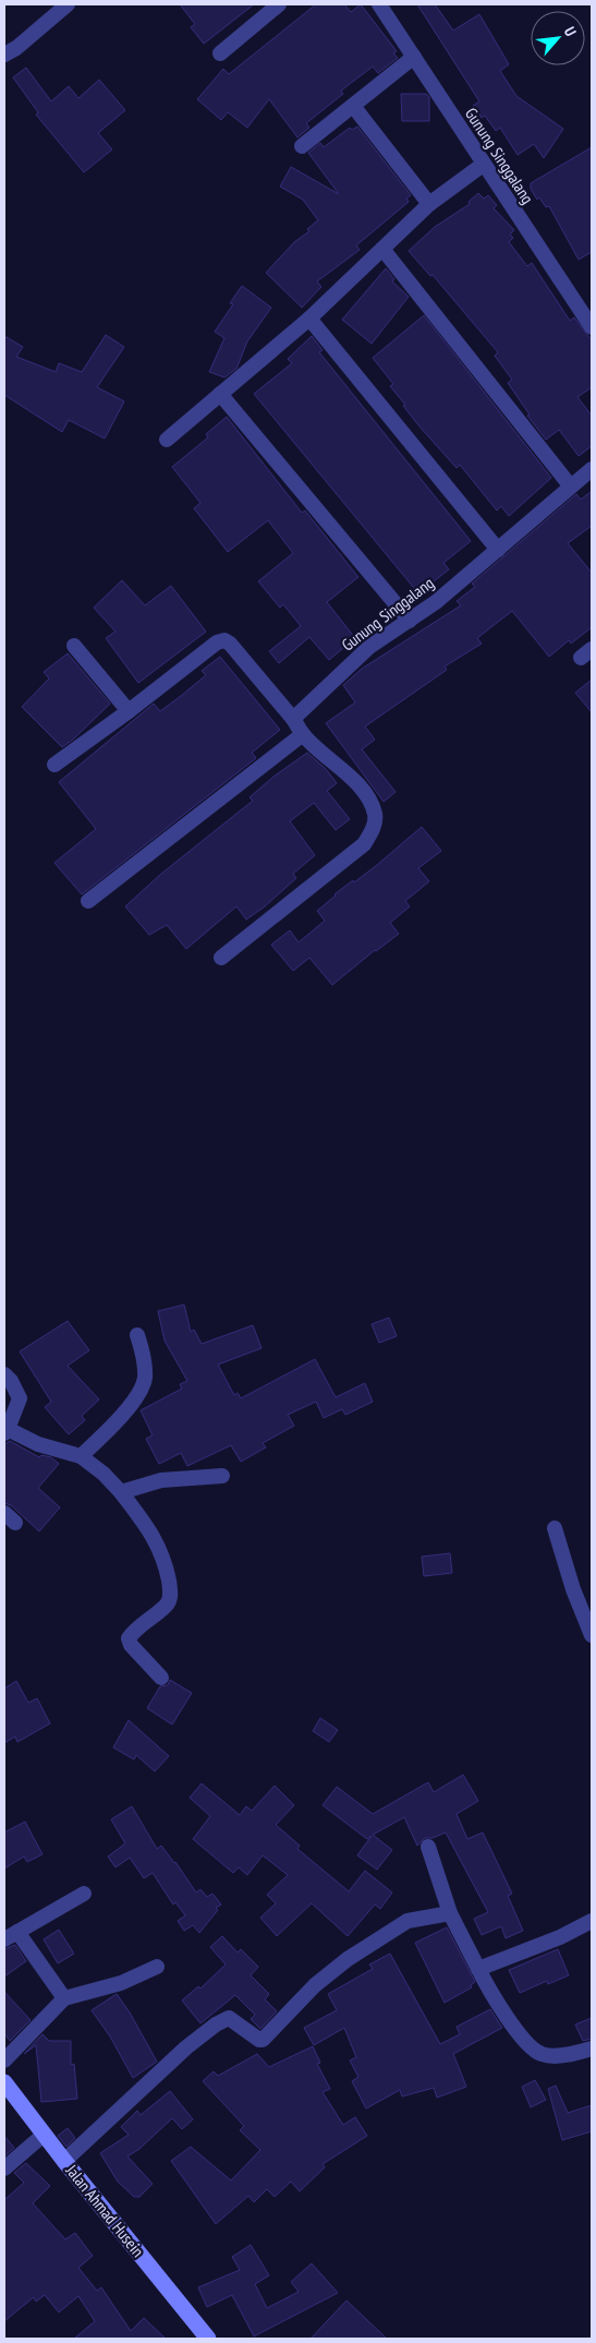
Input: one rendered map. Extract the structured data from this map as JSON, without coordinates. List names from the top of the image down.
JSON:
{
  "streets": {
    "main road": ["Jalan Ahmad Husein"],
    "street": ["Gunung Singgalang"]
  },
  "north": "top right"
}
